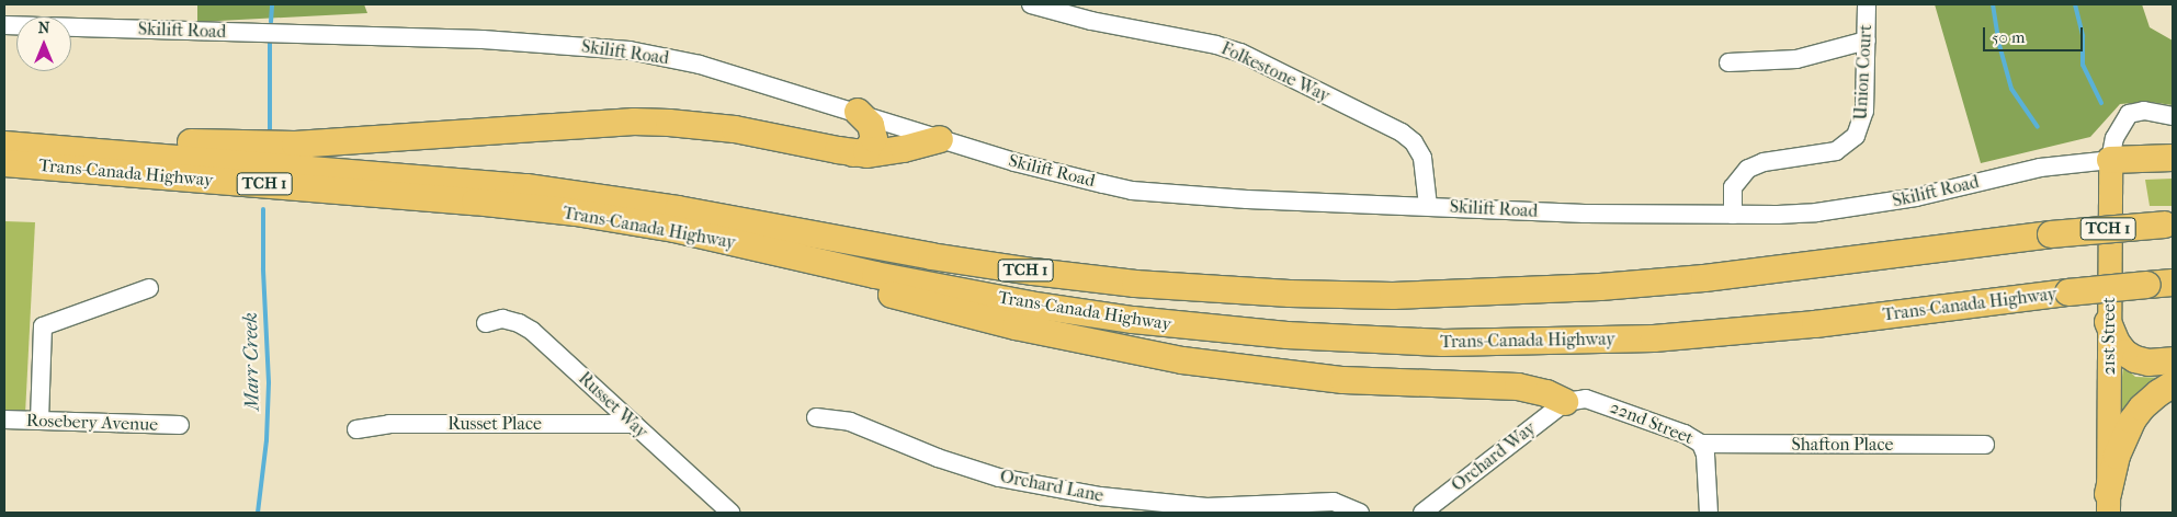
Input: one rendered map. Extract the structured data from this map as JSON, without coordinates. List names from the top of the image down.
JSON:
{
  "streets": {
    "highway": ["Trans-Canada Highway", "TCH 1"],
    "main road": ["21st Street"],
    "street": [
      "Skilift Road",
      "Folkestone Way",
      "Union Court",
      "Russet Way",
      "Rosebery Avenue",
      "22nd Street",
      "Russet Place",
      "Shafton Place",
      "Orchard Way",
      "Orchard Lane"
    ]
  },
  "crossings": [
    ["Skilift Road", "Folkestone Way"],
    ["Skilift Road", "Union Court"],
    ["Skilift Road", "21st Street"],
    ["Russet Way", "Russet Place"],
    ["22nd Street", "Shafton Place"],
    ["22nd Street", "Orchard Way"]
  ],
  "water": ["Marr Creek"],
  "scale_bar": "50 m",
  "north": "top"
}
